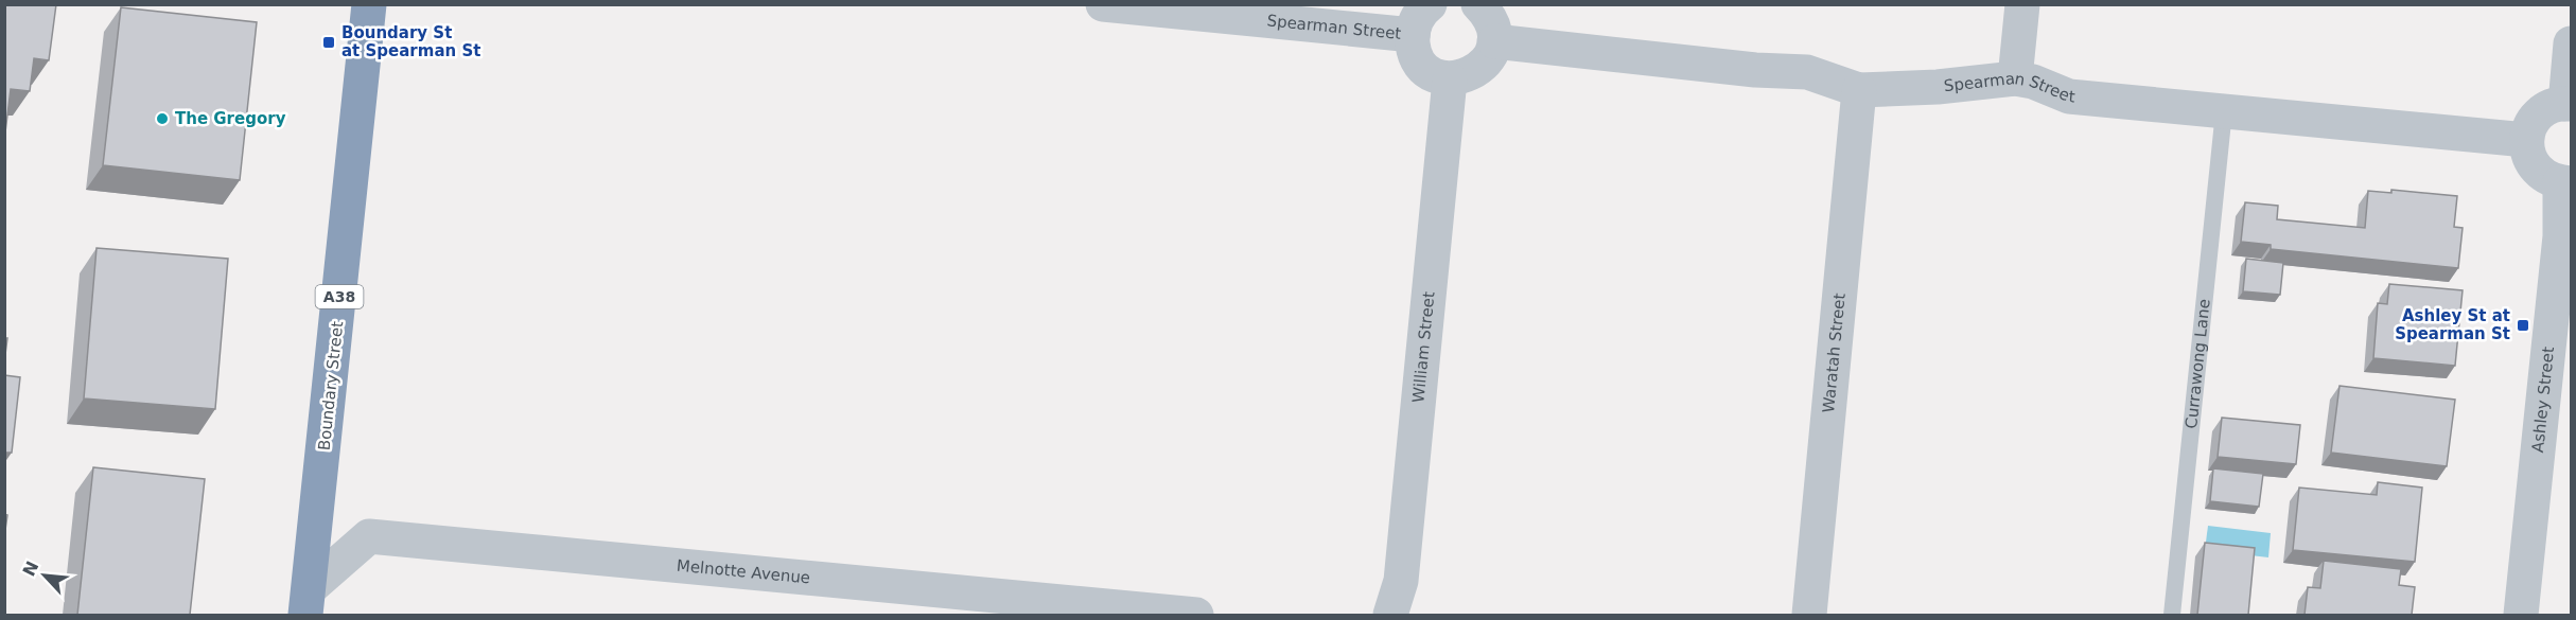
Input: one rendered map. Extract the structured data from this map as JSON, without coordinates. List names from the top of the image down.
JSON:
{
  "streets": {
    "highway": ["A38", "Boundary Street"],
    "street": [
      "Spearman Street",
      "William Street",
      "Waratah Street",
      "Ashley Street",
      "Melnotte Avenue"
    ],
    "lane": ["Currawong Lane"]
  },
  "crossings": [
    ["Spearman Street", "Waratah Street"],
    ["Spearman Street", "Currawong Lane"],
    ["Boundary Street", "Melnotte Avenue"]
  ],
  "places": {
    "transit": ["Boundary St at Spearman St", "Ashley St at Spearman St"],
    "other": ["The Gregory"]
  },
  "north": "top left"
}
